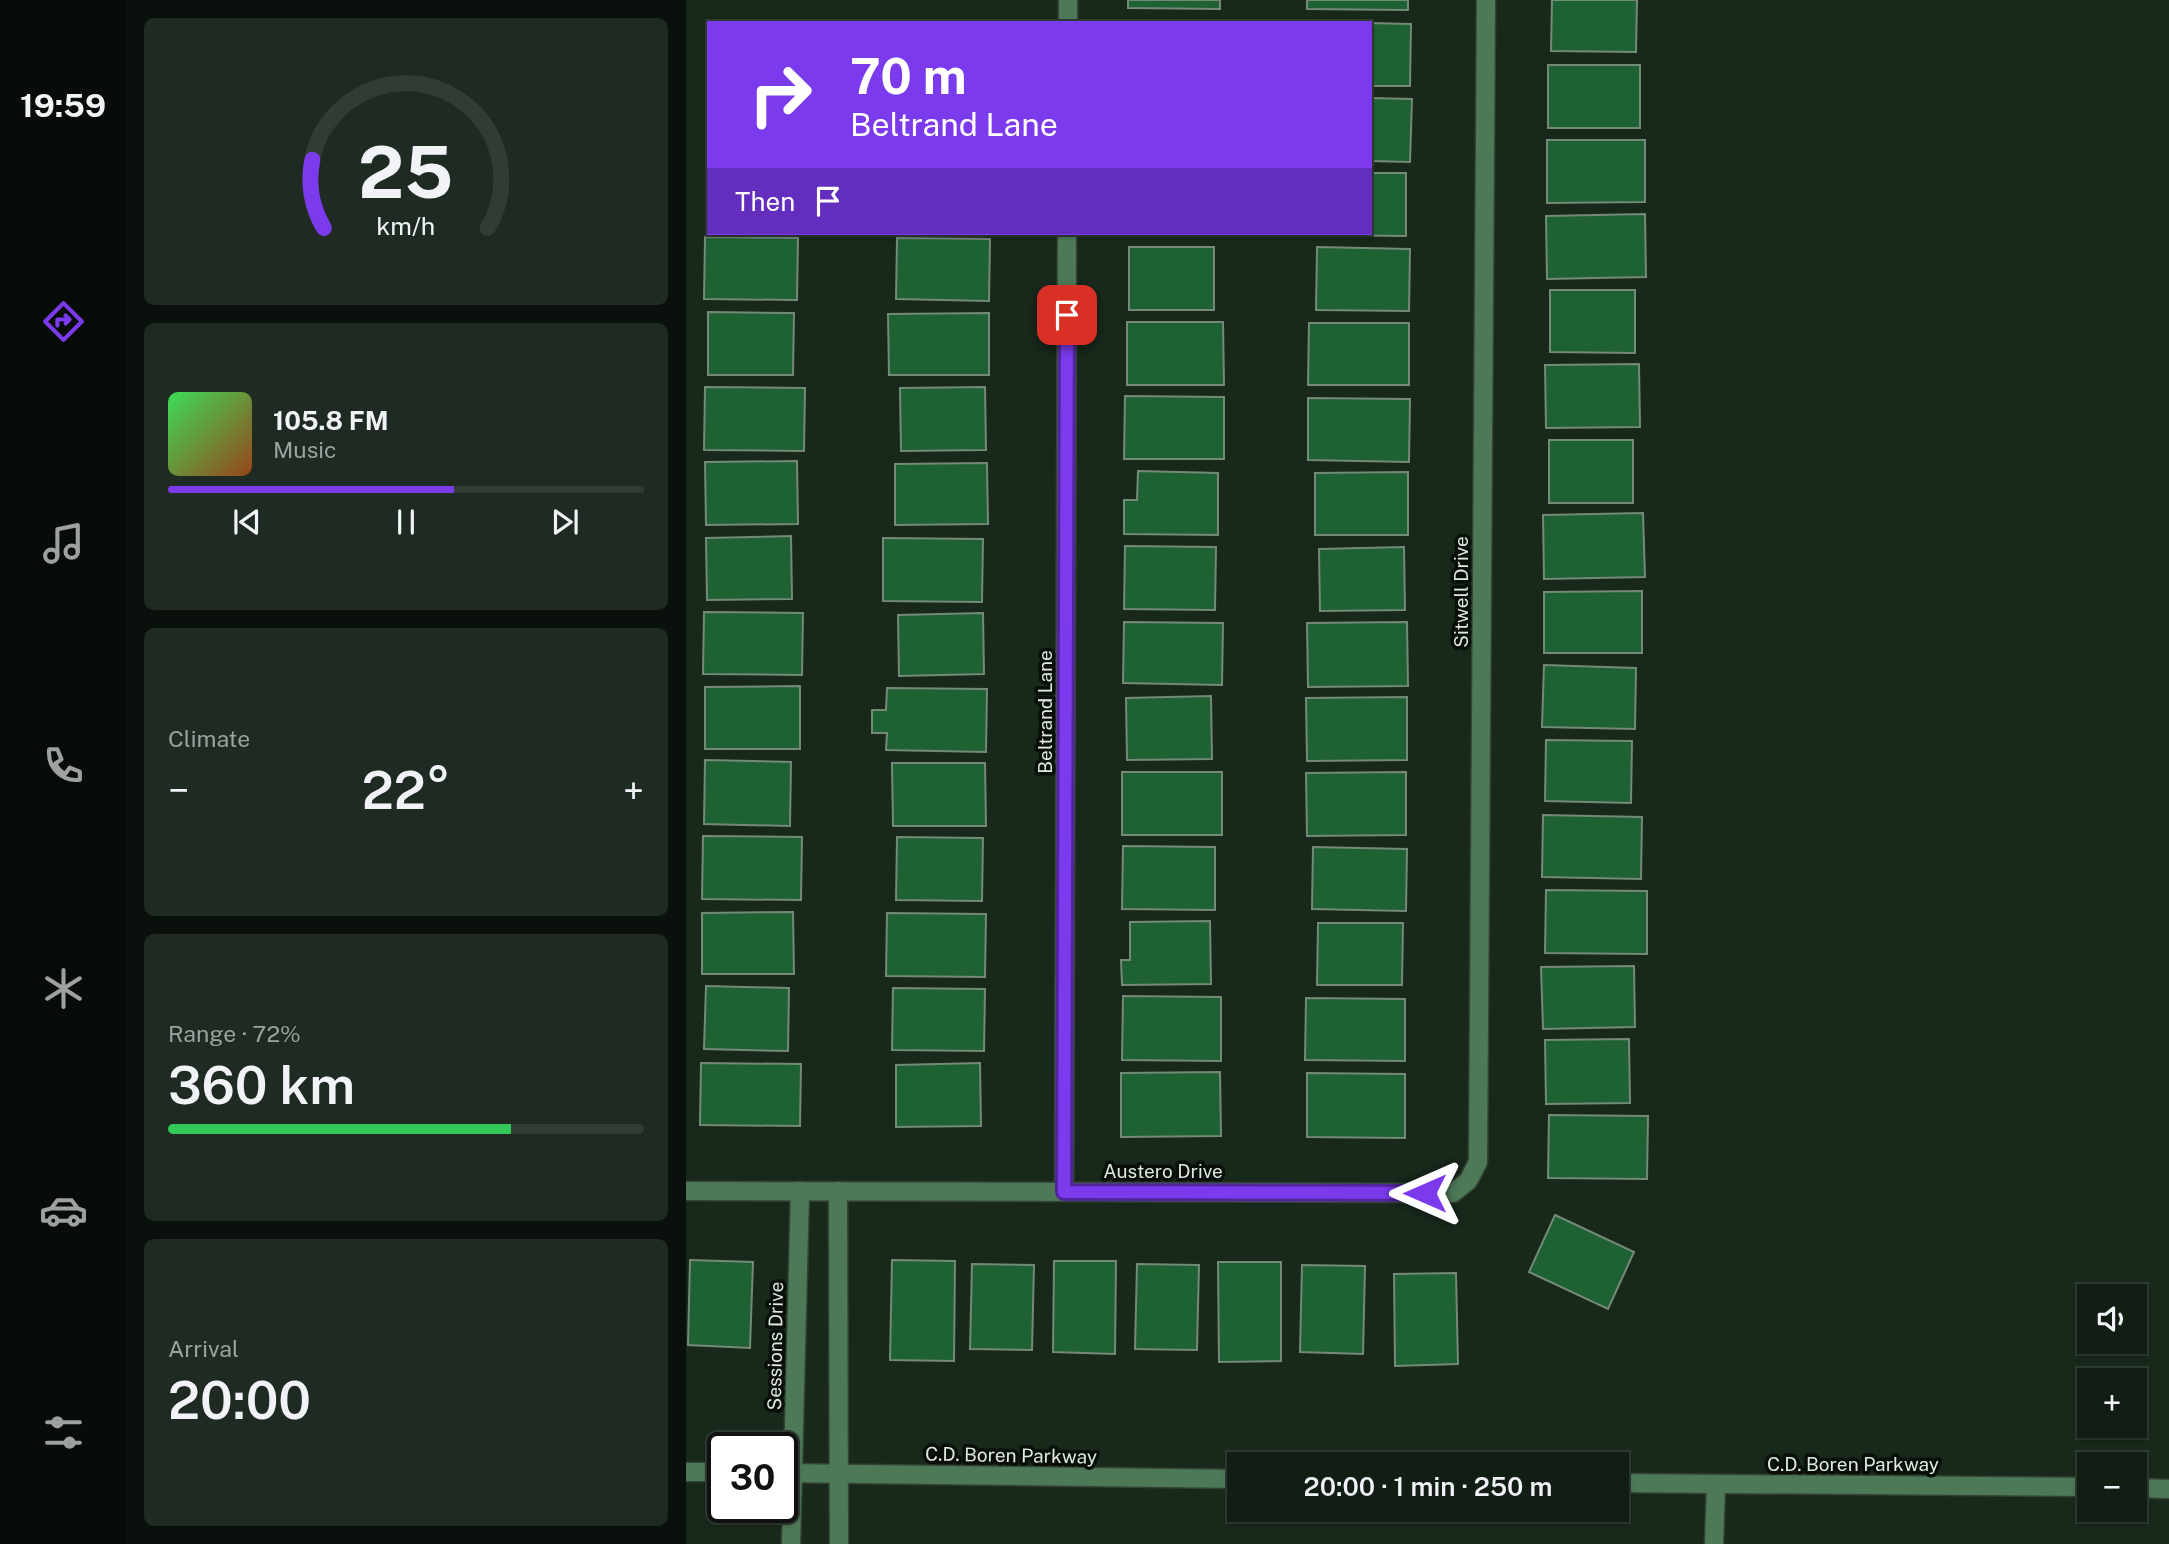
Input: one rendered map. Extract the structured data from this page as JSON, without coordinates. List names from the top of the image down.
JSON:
{
  "streets": {
    "street": [
      "Sitwell Drive",
      "Beltrand Lane",
      "Austero Drive",
      "Sessions Drive",
      "C.D. Boren Parkway"
    ]
  },
  "crossings": [
    ["Sitwell Drive", "Austero Drive"],
    ["Beltrand Lane", "Austero Drive"],
    ["Austero Drive", "Sessions Drive"]
  ],
  "page": {
    "tabs": "19:59",
    "turn": ["70 m", "Beltrand Lane"],
    "then": "Then",
    "song": ["105.8 FM", "Music"],
    "tile": [
      "Climate",
      ["Range · 72%", "360 km"],
      ["Arrival", "20:00"]
    ],
    "heat": ["−", "22°", "+"],
    "map_buttons": ["+", "−"],
    "limit": "30",
    "trip": "20:00 · 1 min · 250 m",
    "gauge": ["25", "km/h"]
  }
}
